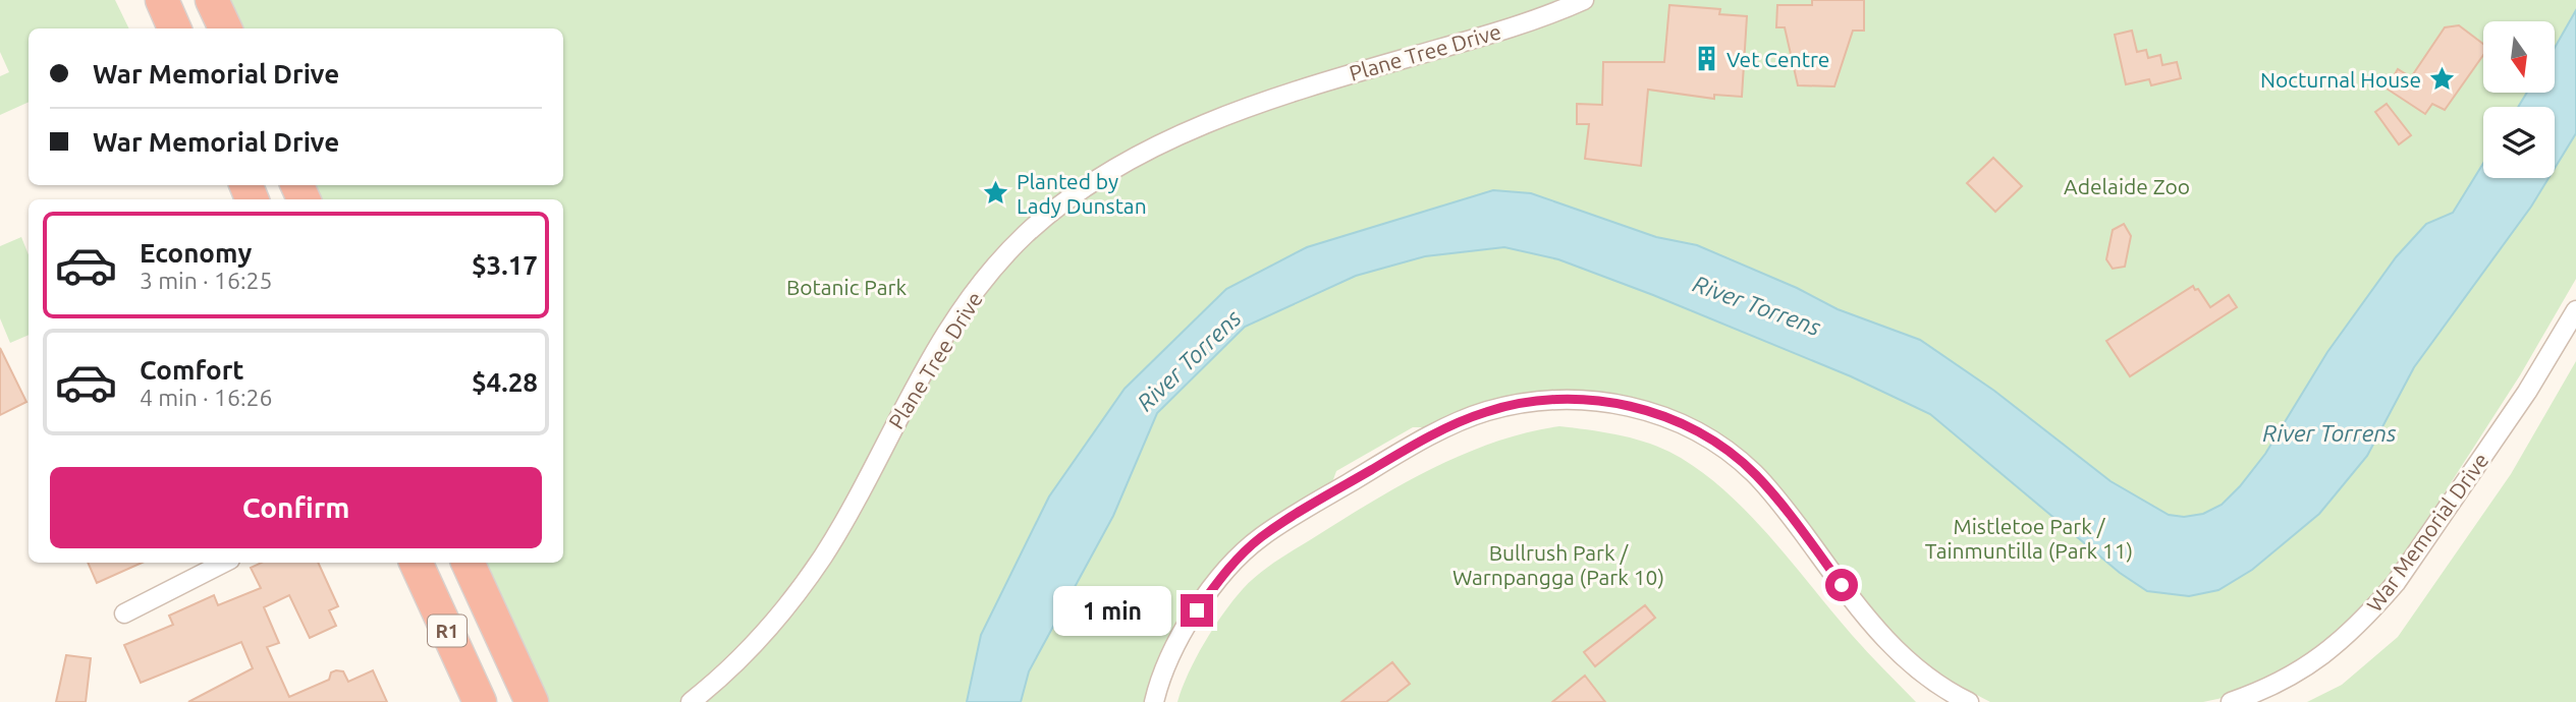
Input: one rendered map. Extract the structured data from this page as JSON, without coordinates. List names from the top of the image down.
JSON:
{
  "streets": {
    "highway": ["R1"],
    "street": ["Plane Tree Drive", "War Memorial Drive"]
  },
  "water": ["River Torrens"],
  "parks": [
    "Adelaide Zoo",
    "Botanic Park",
    "Mistletoe Park / Tainmuntilla (Park 11)",
    "Bullrush Park / Warnpangga (Park 10)"
  ],
  "places": {
    "building": ["Vet Centre"],
    "place": ["Nocturnal House", "Planted by Lady Dunstan"]
  },
  "north": "bottom",
  "page": {
    "banner": ["War Memorial Drive", "War Memorial Drive"],
    "list": [
      {
        "name": "Economy",
        "note": "3 min · 16:25",
        "value": "$3.17"
      },
      {
        "name": "Comfort",
        "note": "4 min · 16:26",
        "value": "$4.28"
      }
    ],
    "buttons": "Confirm",
    "bubble": "1 min"
  }
}
